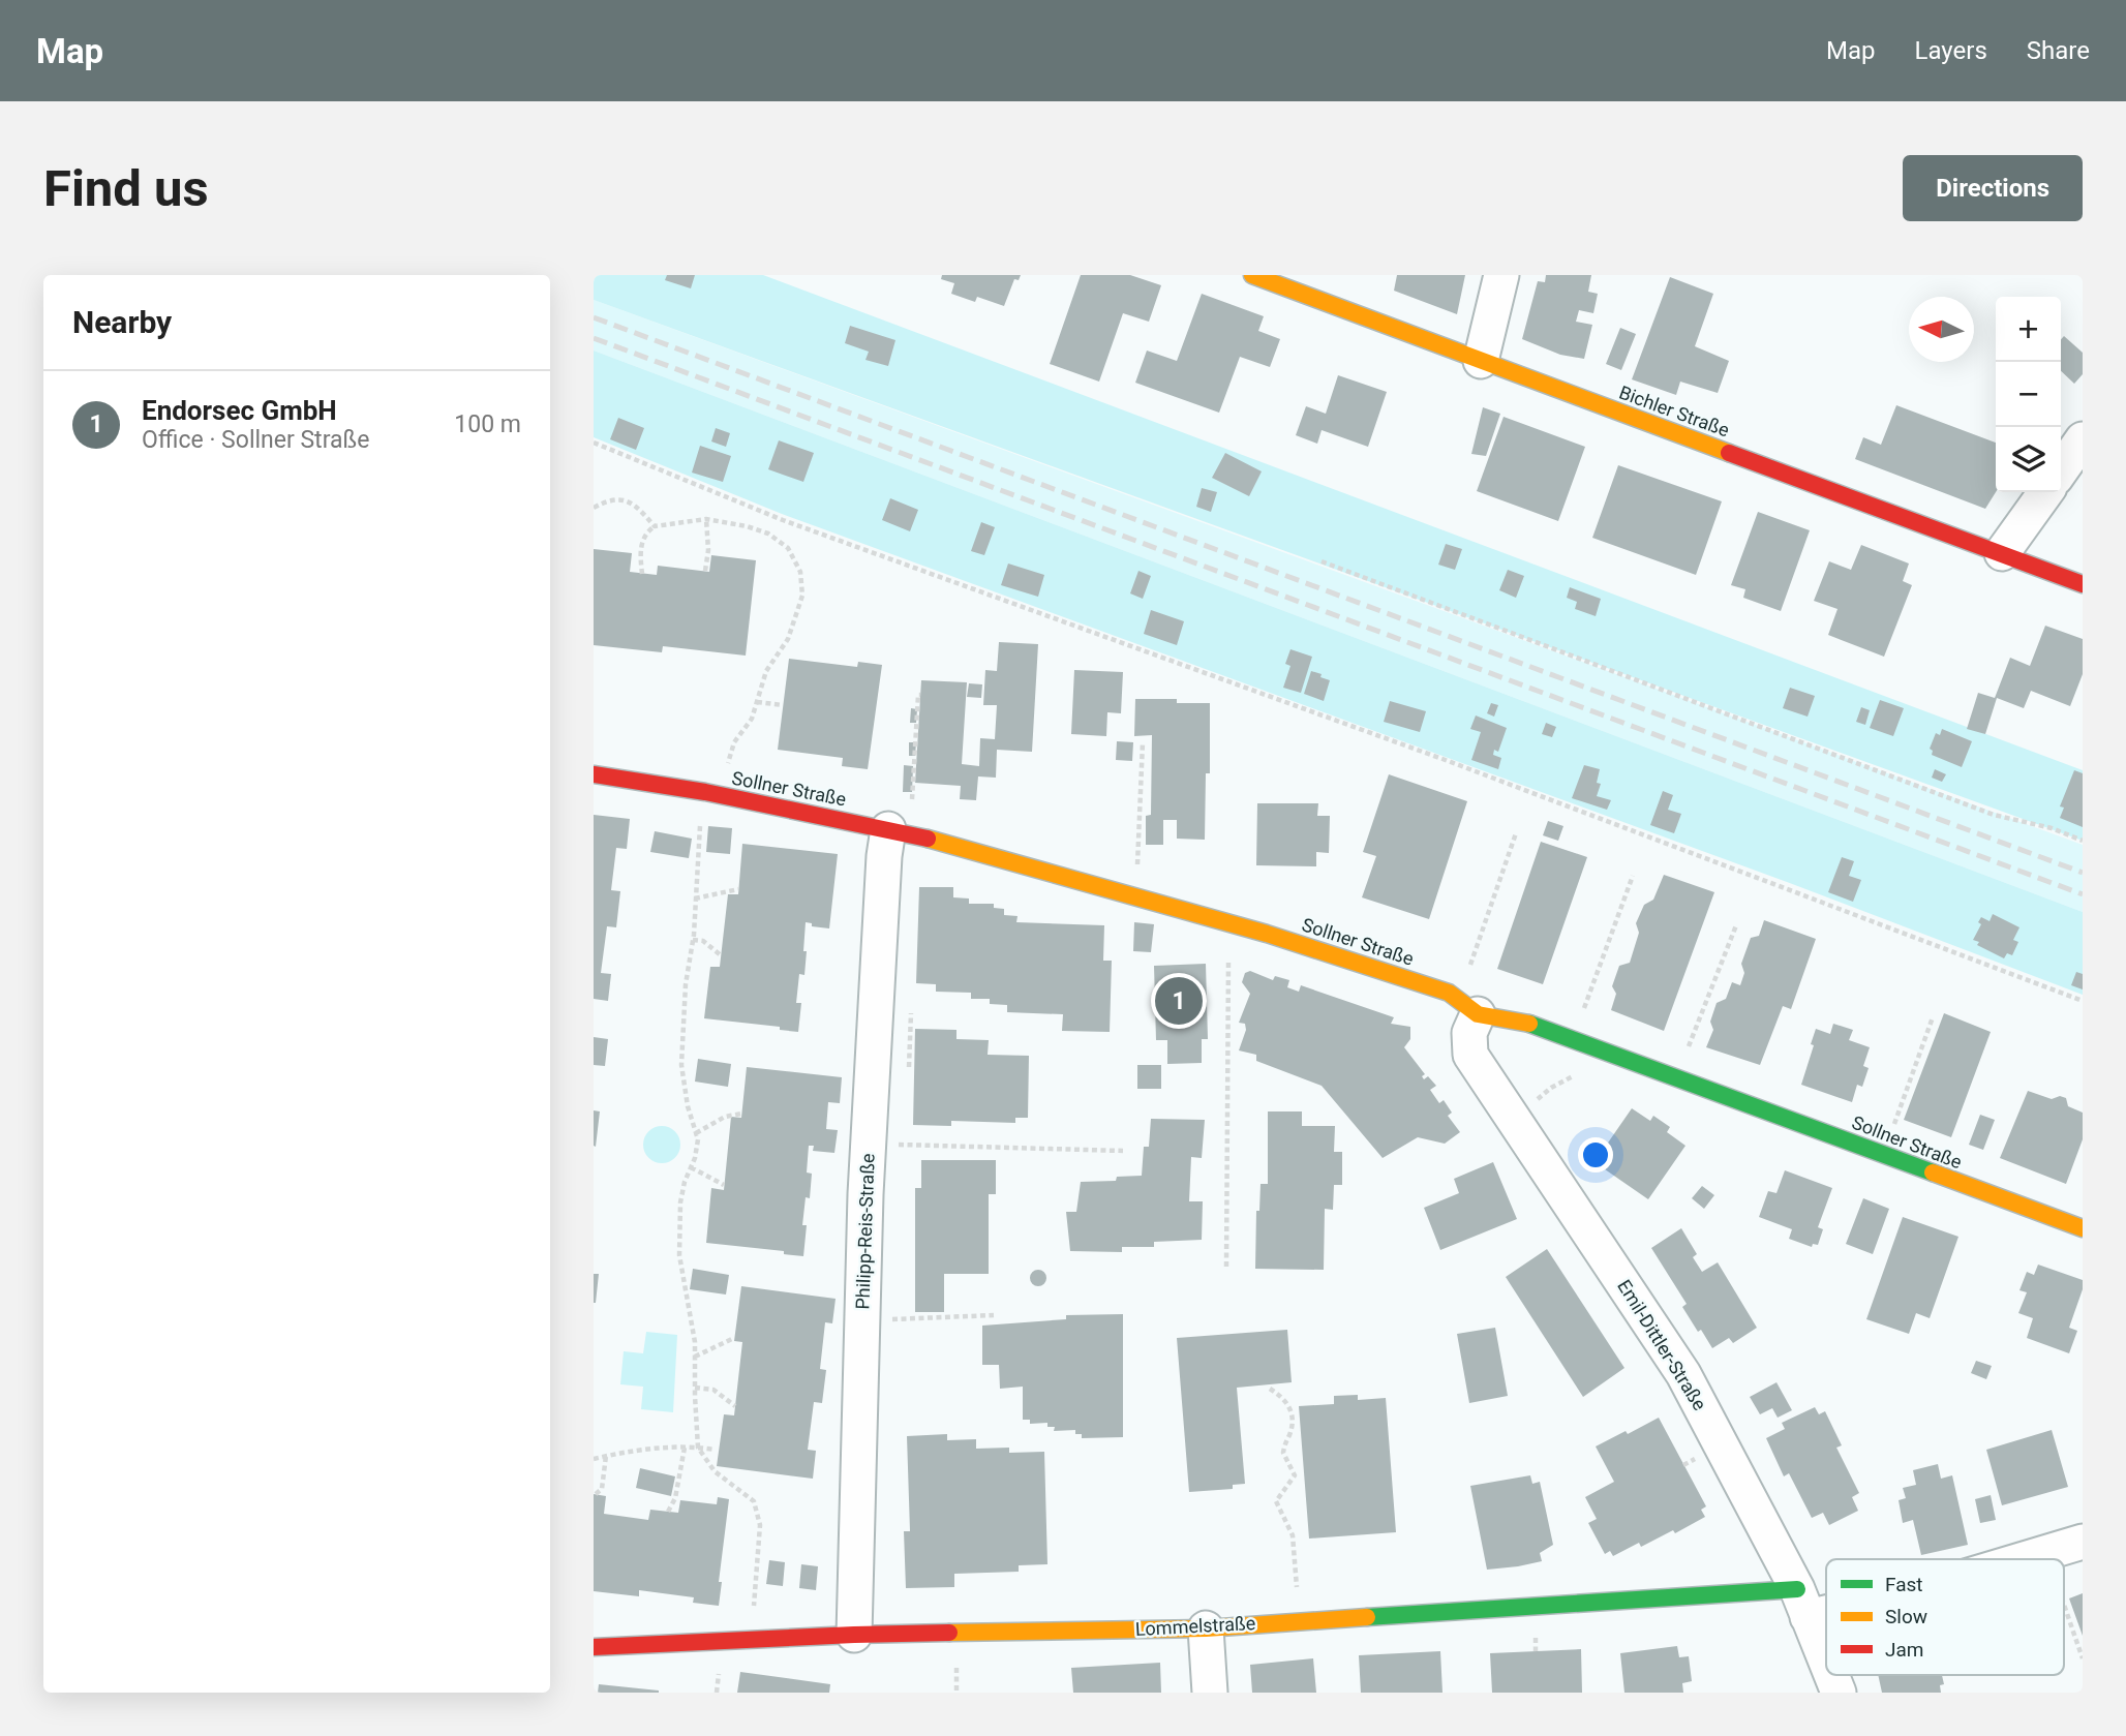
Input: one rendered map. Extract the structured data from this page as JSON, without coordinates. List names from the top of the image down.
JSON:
{
  "streets": {
    "street": [
      "Bichler Straße",
      "Sollner Straße",
      "Philipp-Reis-Straße",
      "Emil-Dittler-Straße",
      "Lommelstraße"
    ]
  },
  "crossings": [
    ["Sollner Straße", "Philipp-Reis-Straße"],
    ["Sollner Straße", "Emil-Dittler-Straße"],
    ["Philipp-Reis-Straße", "Lommelstraße"],
    ["Emil-Dittler-Straße", "Lommelstraße"]
  ],
  "legend": ["Fast", "Slow", "Jam"],
  "north": "left",
  "page": {
    "header": "Map",
    "nav": ["Map", "Layers", "Share"],
    "buttons": "Directions",
    "title": "Find us",
    "heading": "Nearby",
    "map_buttons": ["+", "−"],
    "list": [
      {
        "mark": "1",
        "name": "Endorsec GmbH",
        "note": "Office · Sollner Straße",
        "value": "100 m"
      }
    ],
    "pins": "1"
  }
}
